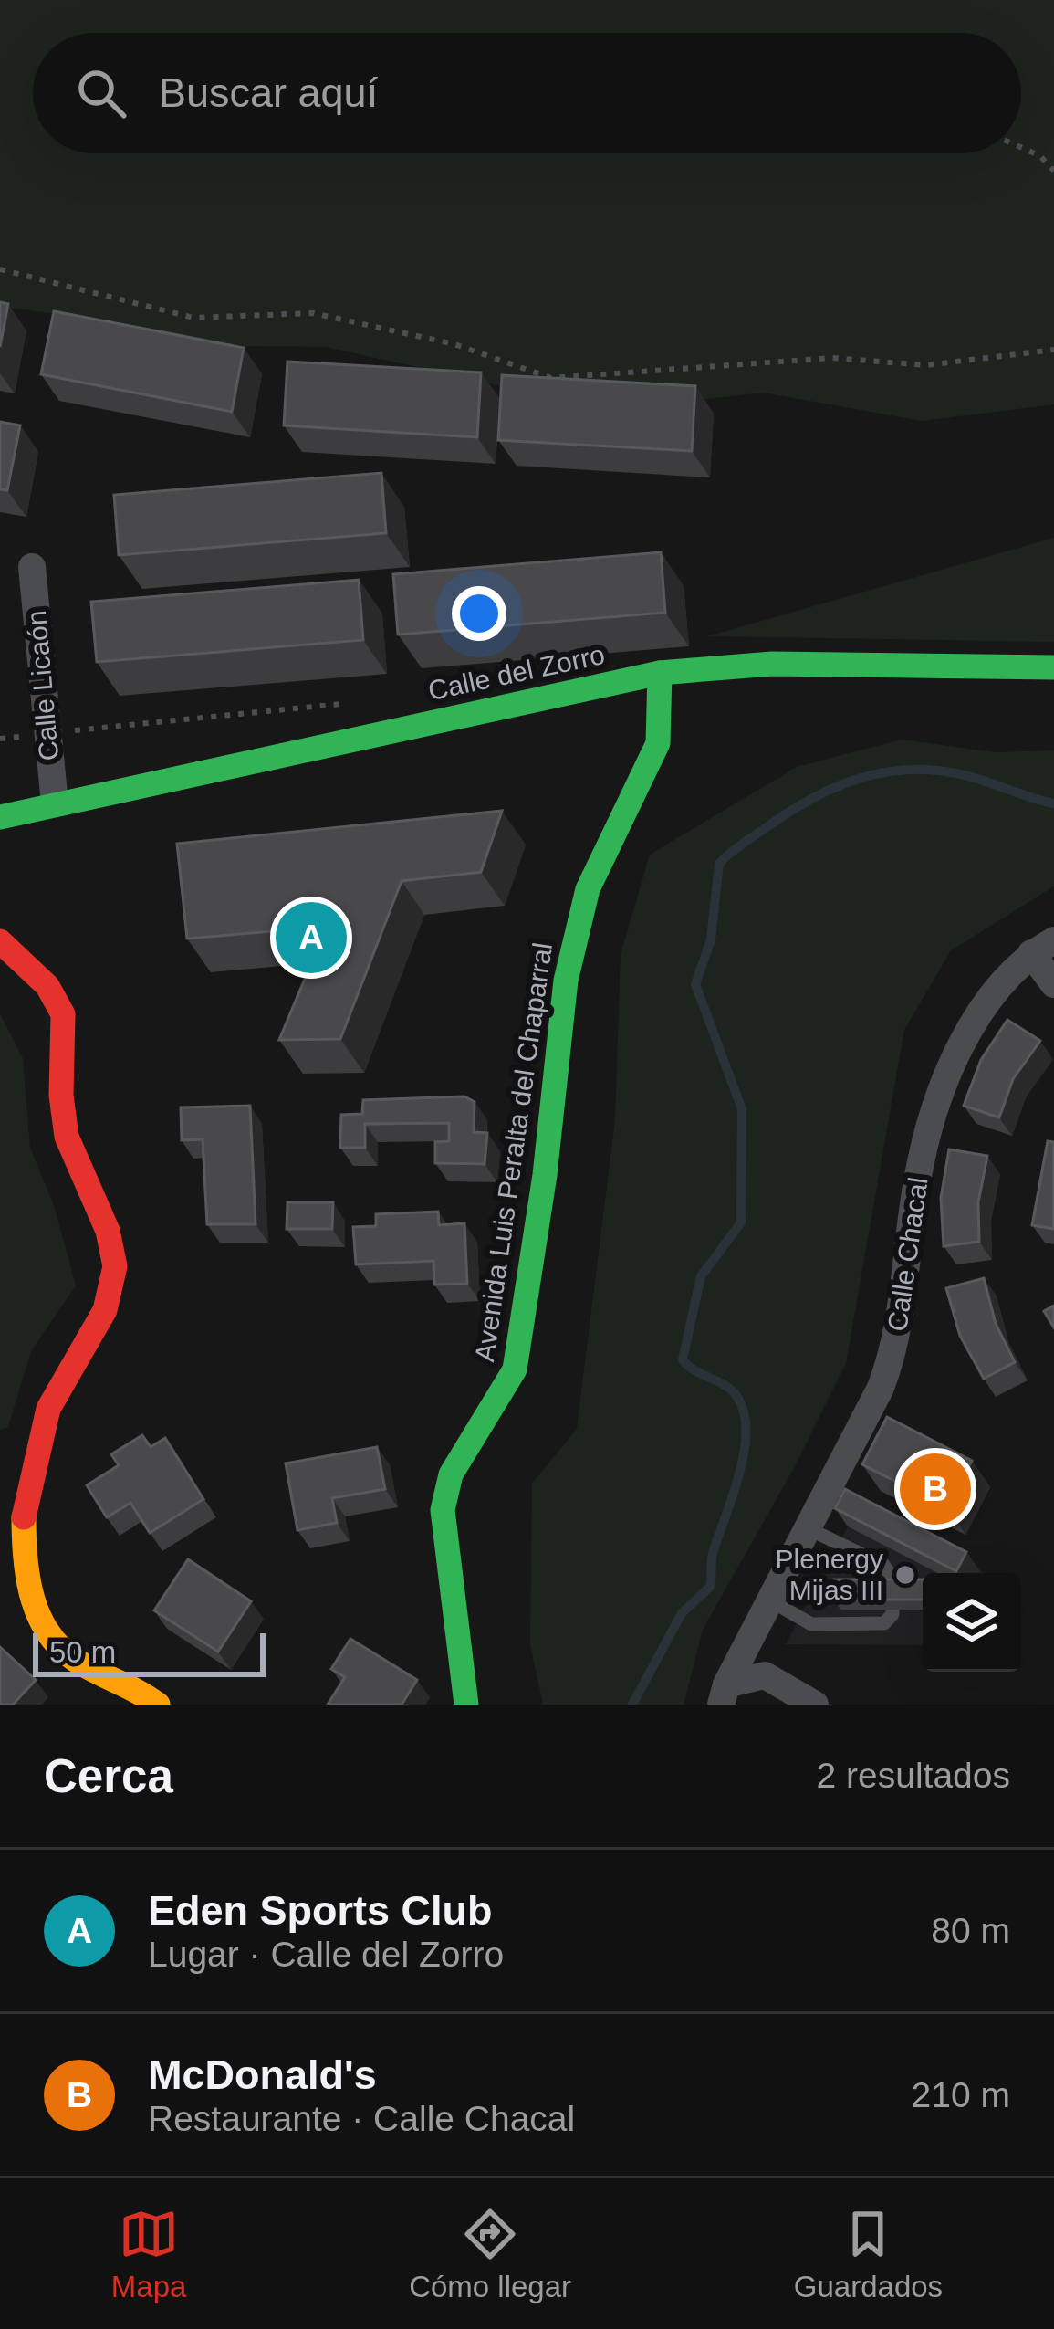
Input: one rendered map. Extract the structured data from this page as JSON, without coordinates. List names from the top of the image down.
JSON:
{
  "streets": {
    "street": [
      "Calle del Zorro",
      "Calle Licaón",
      "Avenida Luis Peralta del Chaparral",
      "Calle Chacal"
    ]
  },
  "crossings": [
    ["Calle del Zorro", "Calle Licaón"],
    ["Calle del Zorro", "Avenida Luis Peralta del Chaparral"]
  ],
  "places": ["Plenergy Mijas III"],
  "scale_bar": "50 m",
  "page": {
    "search": "Buscar aquí",
    "pins": ["A", "B"],
    "scale": "50 m",
    "heading": ["Cerca", "2 resultados"],
    "list": [
      {
        "mark": "A",
        "name": "Eden Sports Club",
        "note": "Lugar · Calle del Zorro",
        "value": "80 m"
      },
      {
        "mark": "B",
        "name": "McDonald's",
        "note": "Restaurante · Calle Chacal",
        "value": "210 m"
      }
    ],
    "nav": ["Mapa", "Cómo llegar", "Guardados"]
  }
}
